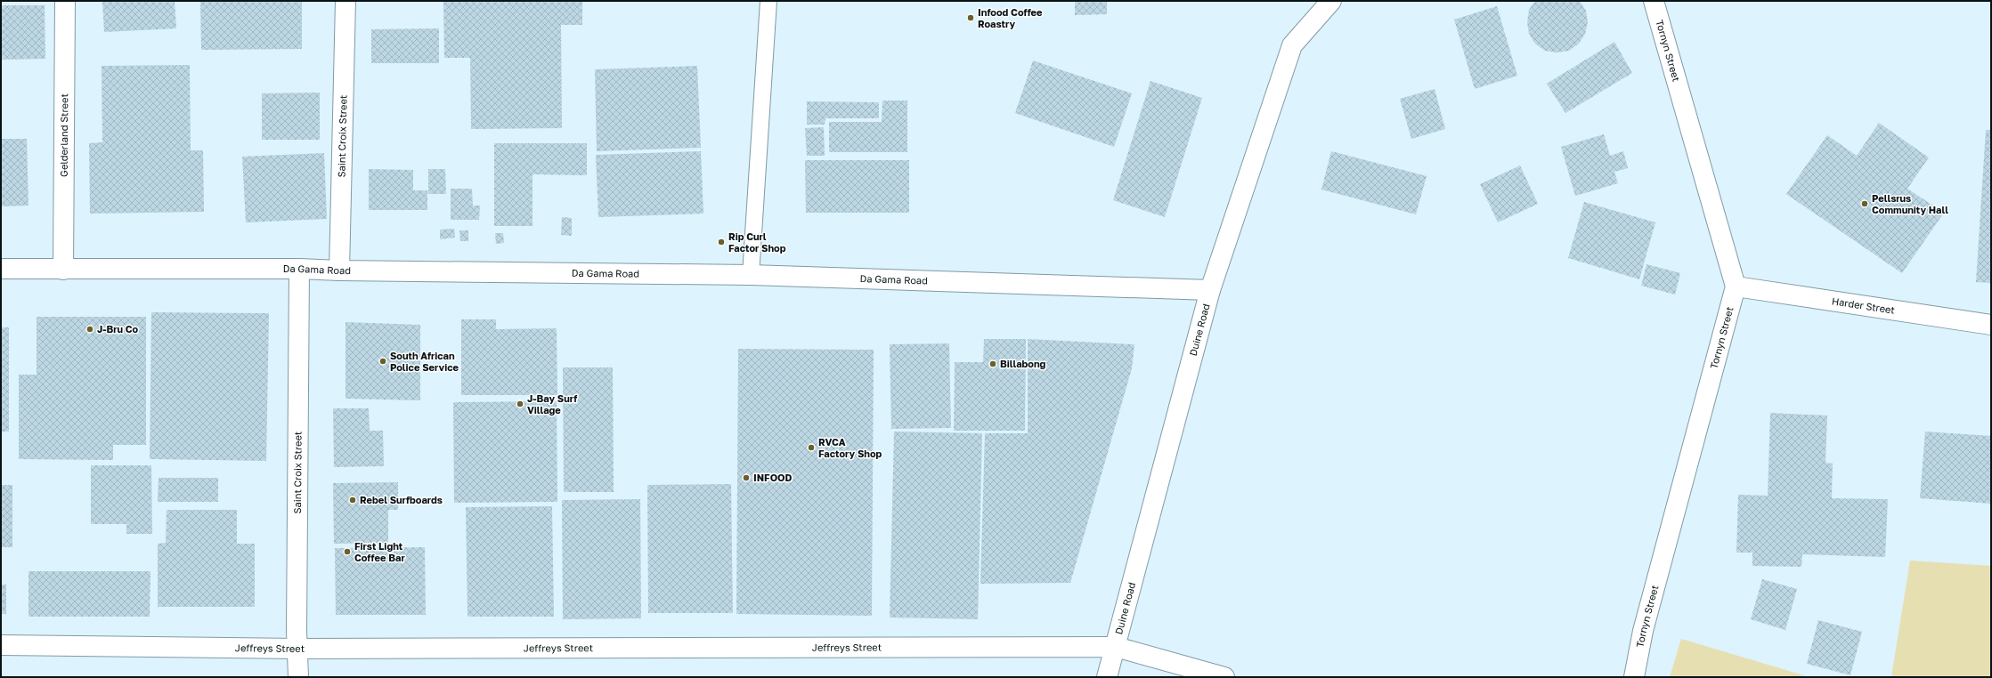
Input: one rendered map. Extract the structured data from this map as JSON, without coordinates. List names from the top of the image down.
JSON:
{
  "streets": {
    "street": [
      "Tornyn Street",
      "Gelderland Street",
      "Saint Croix Street",
      "Da Gama Road",
      "Harder Street",
      "Duine Road",
      "Jeffreys Street"
    ]
  },
  "crossings": [
    ["Tornyn Street", "Harder Street"],
    ["Gelderland Street", "Da Gama Road"],
    ["Saint Croix Street", "Da Gama Road"],
    ["Saint Croix Street", "Jeffreys Street"],
    ["Da Gama Road", "Duine Road"],
    ["Duine Road", "Jeffreys Street"]
  ],
  "places": [
    "Infood Coffee Roastry",
    "Pellsrus Community Hall",
    "Rip Curl Factor Shop",
    "J-Bru Co",
    "South African Police Service",
    "Billabong",
    "J-Bay Surf Village",
    "RVCA Factory Shop",
    "INFOOD",
    "Rebel Surfboards",
    "First Light Coffee Bar"
  ]
}
